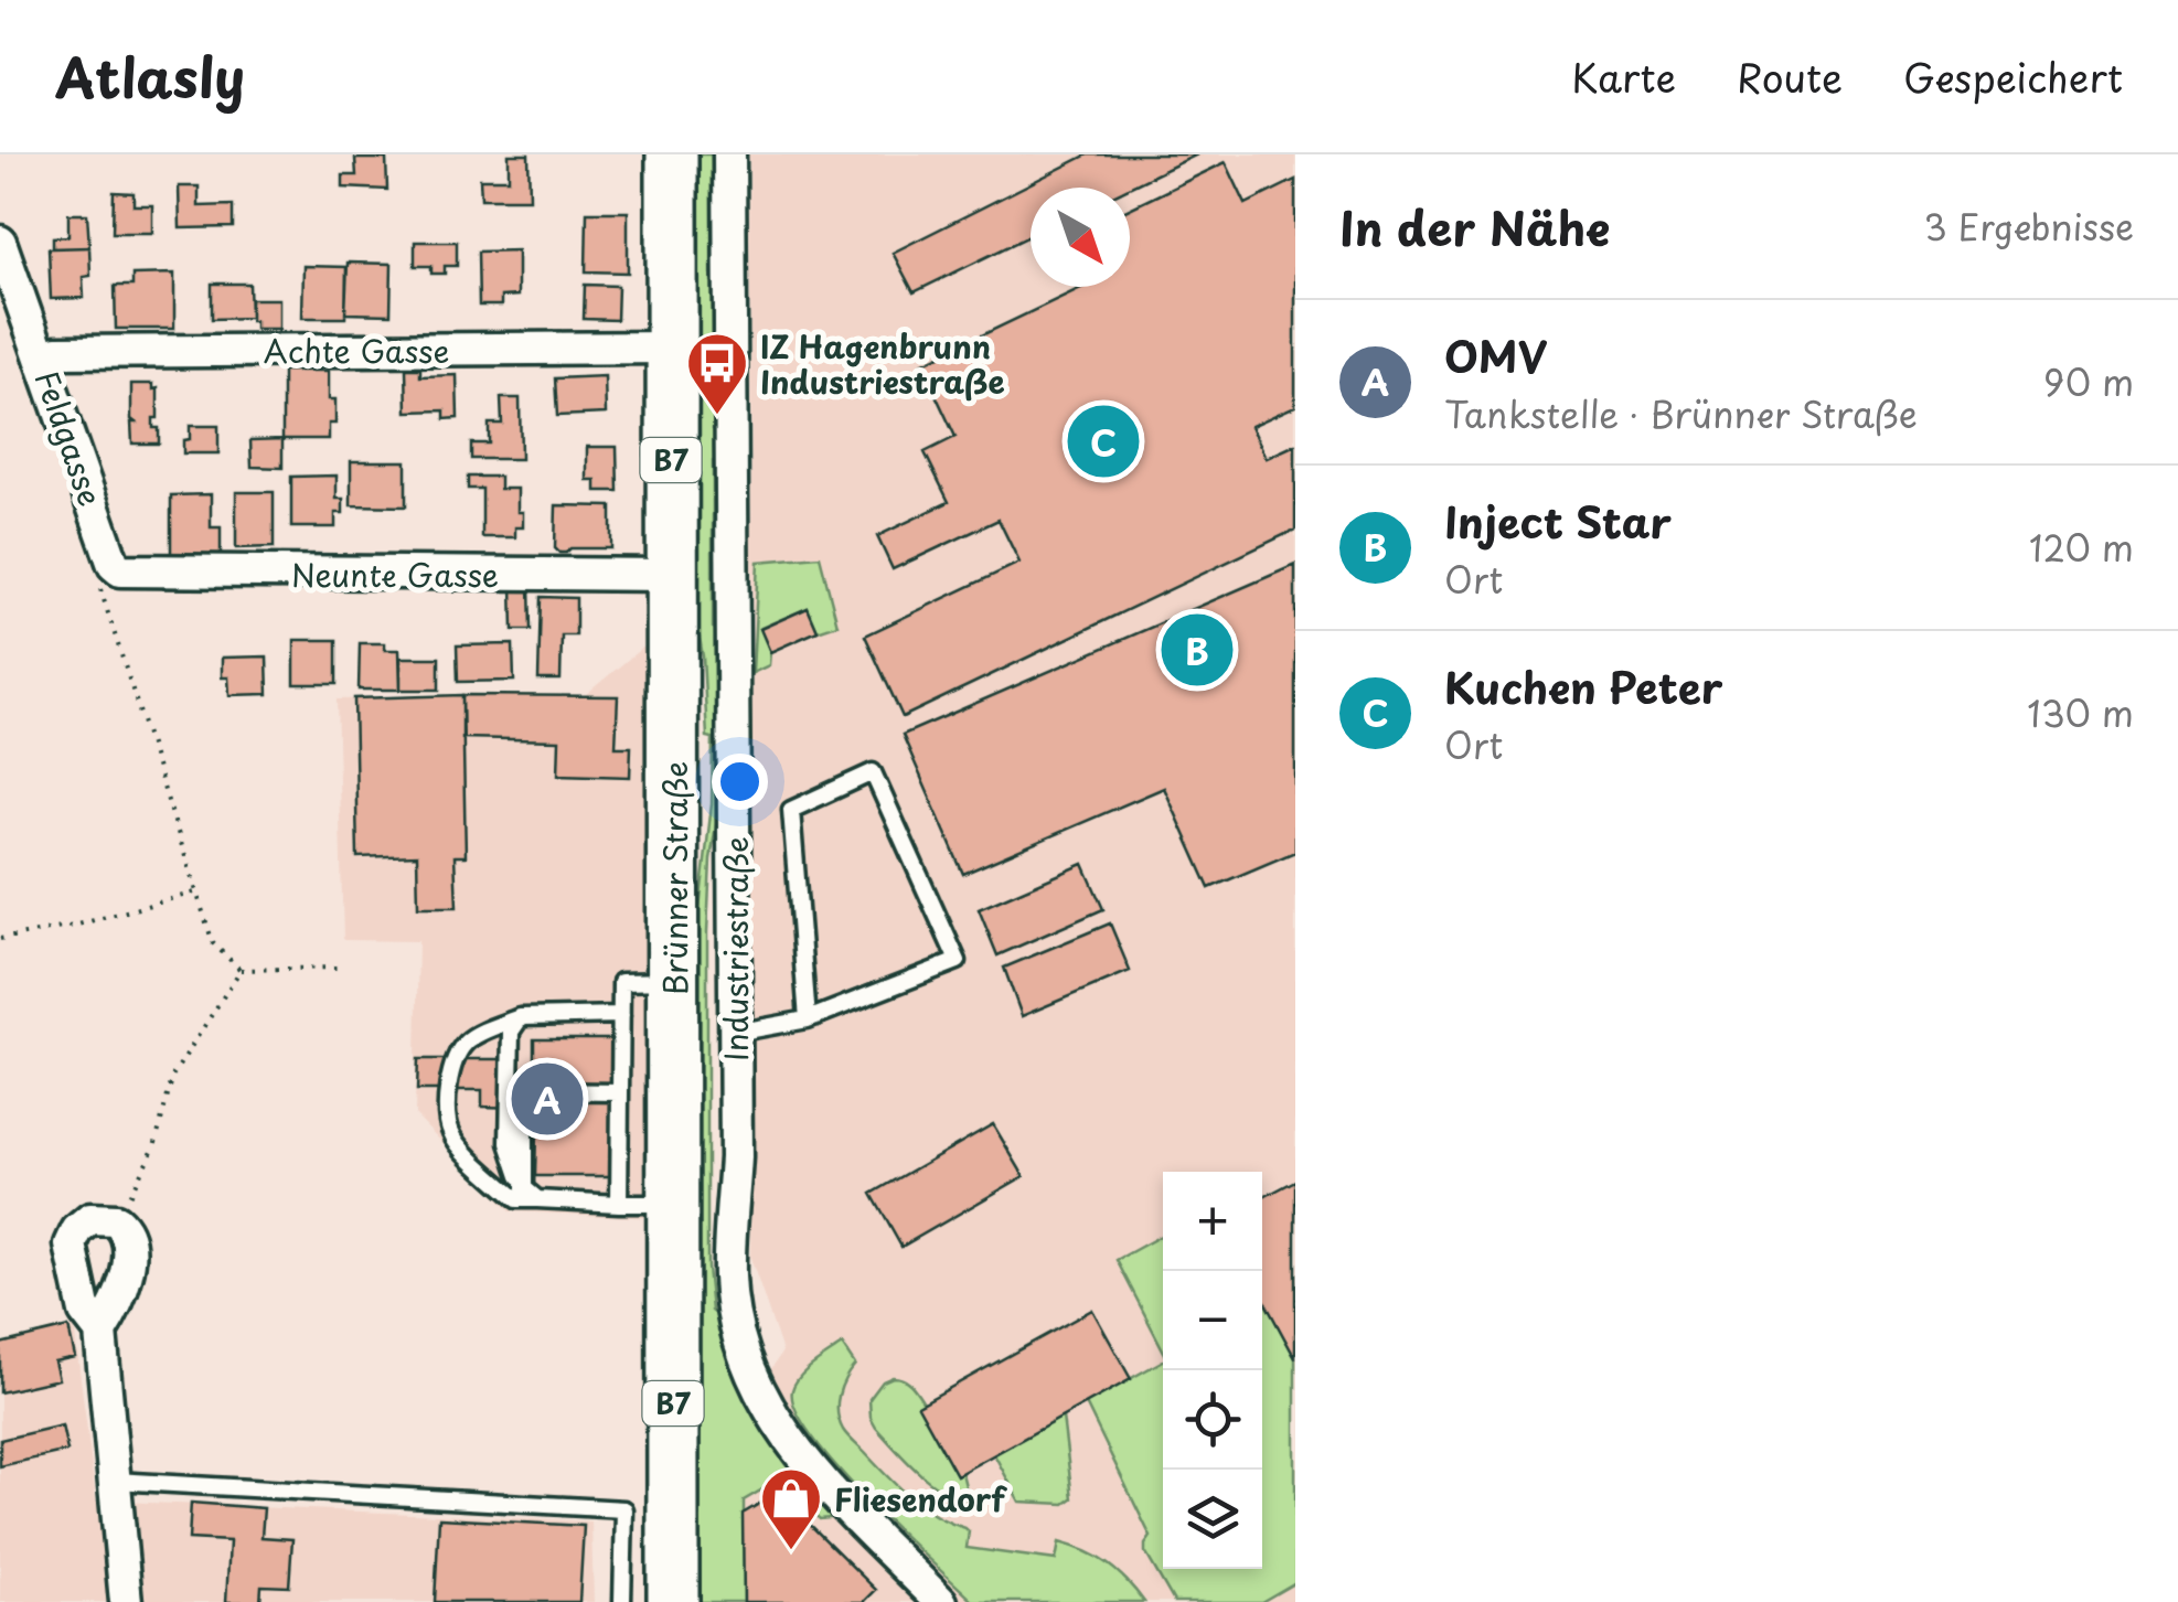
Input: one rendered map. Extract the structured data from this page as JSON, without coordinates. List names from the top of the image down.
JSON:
{
  "streets": {
    "main road": ["B7", "Brünner Straße"],
    "street": [
      "Achte Gasse",
      "Feldgasse",
      "Neunte Gasse",
      "Industriestraße"
    ]
  },
  "crossings": [
    ["Achte Gasse", "Feldgasse"],
    ["Achte Gasse", "Brünner Straße"],
    ["Feldgasse", "Neunte Gasse"],
    ["Neunte Gasse", "Brünner Straße"]
  ],
  "places": {
    "bus stop": ["IZ Hagenbrunn Industriestraße"],
    "shop": ["Fliesendorf"]
  },
  "north": "bottom right",
  "page": {
    "header": "Atlasly",
    "nav": ["Karte", "Route", "Gespeichert"],
    "heading": ["In der Nähe", "3 Ergebnisse"],
    "list": [
      {
        "mark": "A",
        "name": "OMV",
        "note": "Tankstelle · Brünner Straße",
        "value": "90 m"
      },
      {
        "mark": "B",
        "name": "Inject Star",
        "note": "Ort",
        "value": "120 m"
      },
      {
        "mark": "C",
        "name": "Kuchen Peter",
        "note": "Ort",
        "value": "130 m"
      }
    ],
    "pins": ["C", "B", "A"],
    "map_buttons": ["+", "−"]
  }
}
